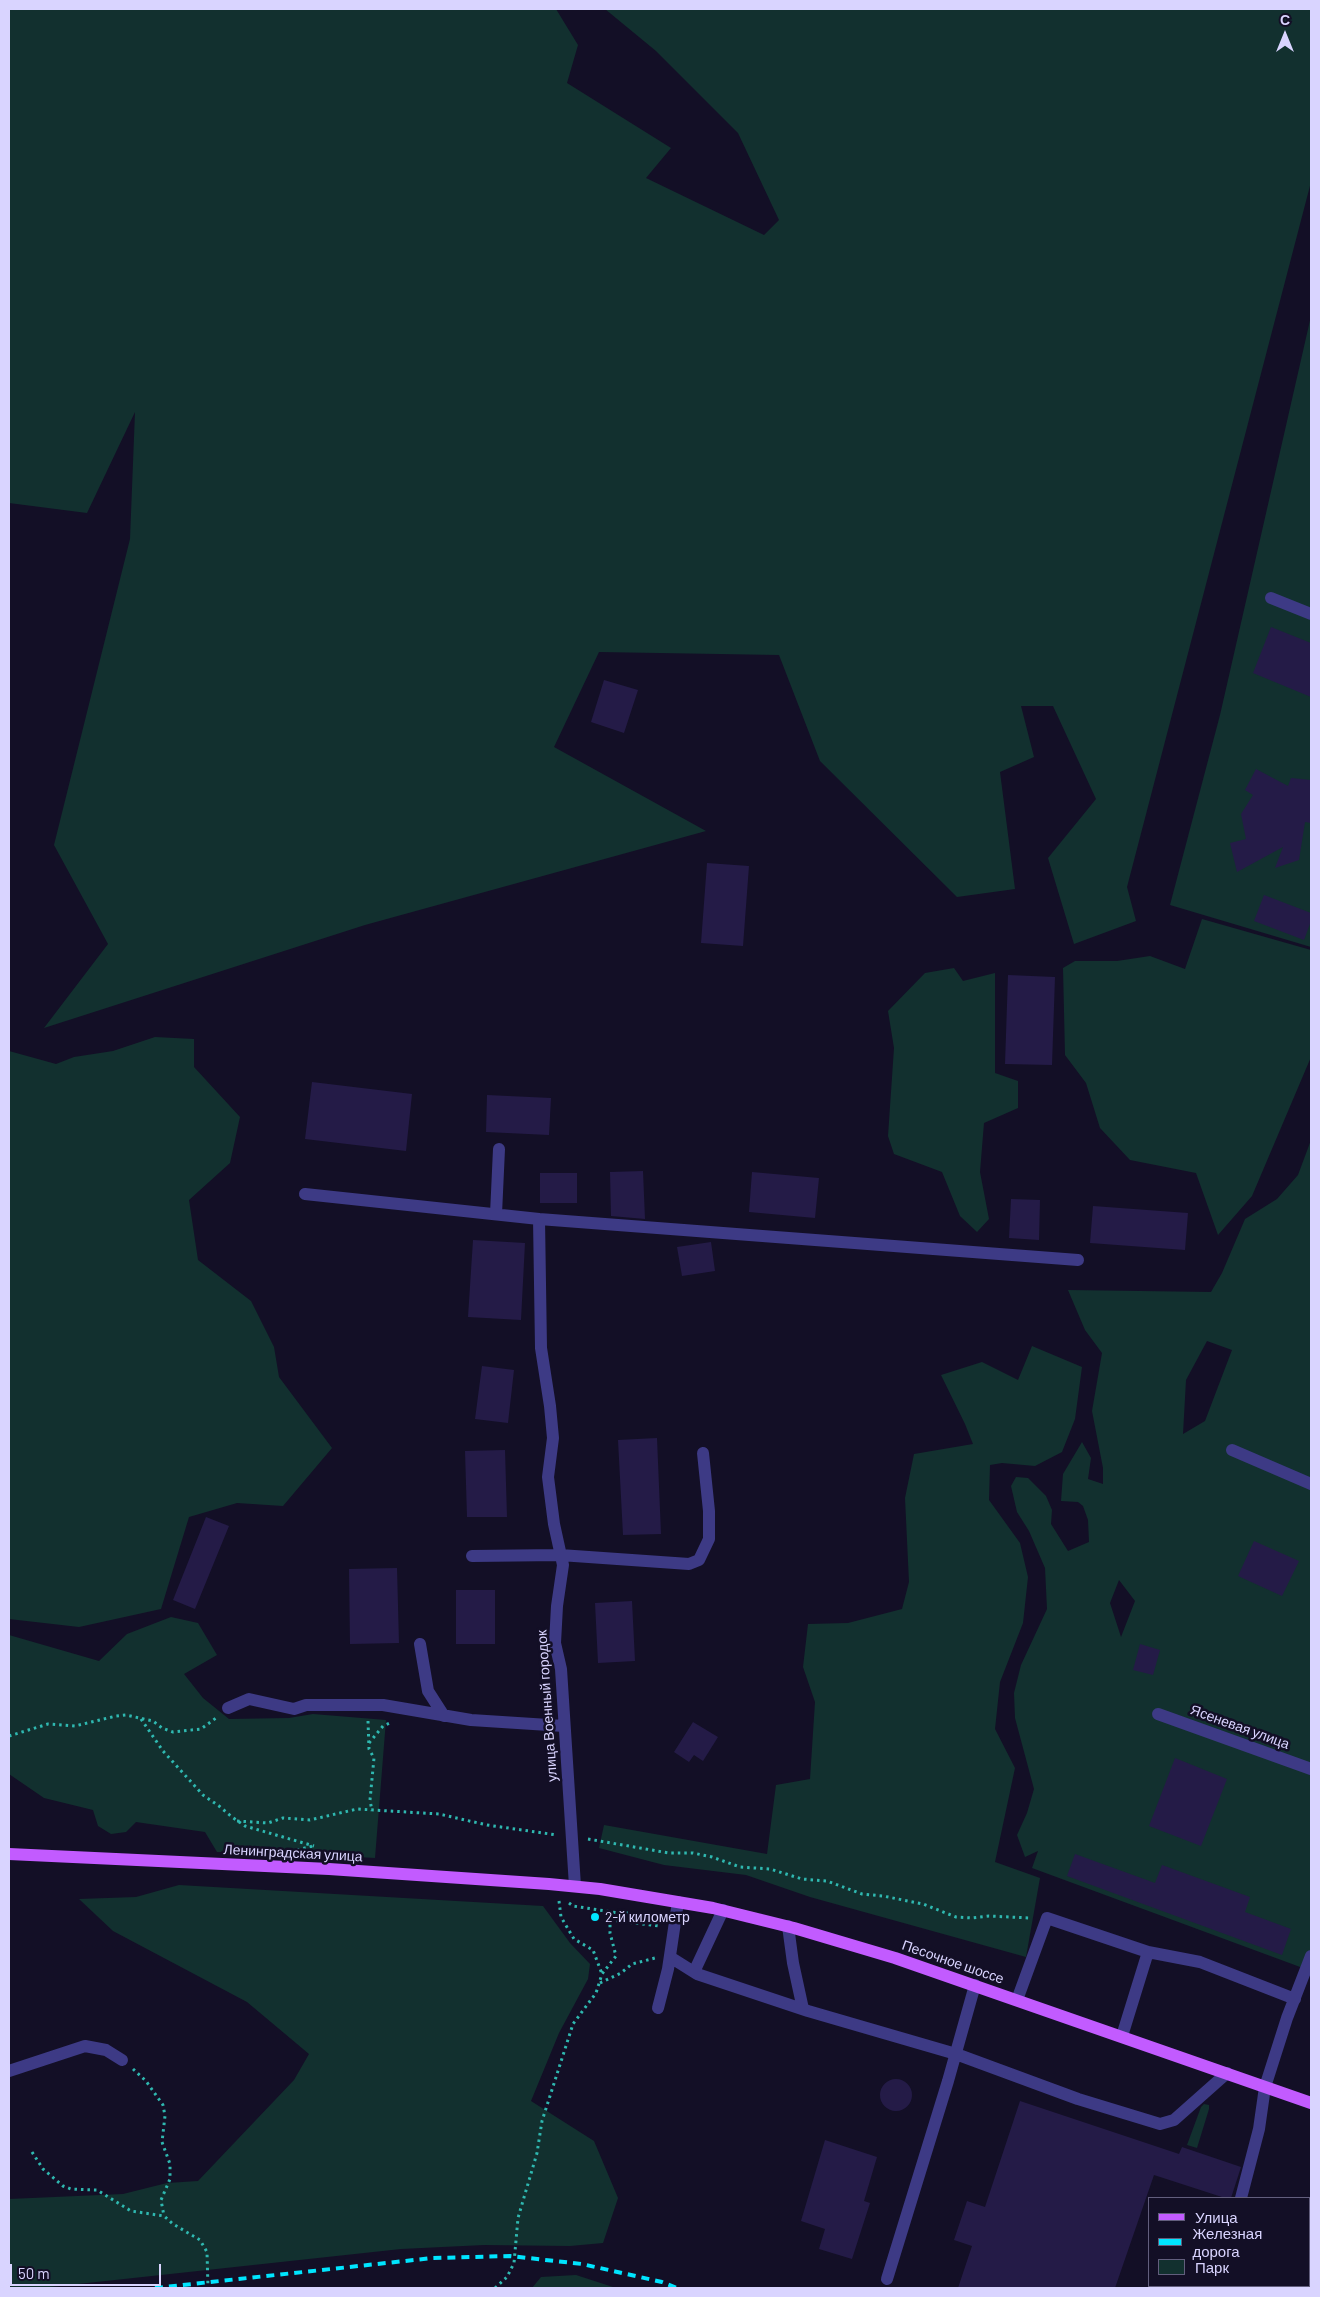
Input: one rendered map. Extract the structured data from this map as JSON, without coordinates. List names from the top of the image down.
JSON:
{
  "streets": {
    "main road": ["Ленинградская улица", "Песочное шоссе"],
    "street": ["улица Военный городок", "Ясеневая улица"]
  },
  "crossings": [
    ["улица Военный городок", "Ленинградская улица"],
    ["улица Военный городок", "Песочное шоссе"],
    ["Ленинградская улица", "Песочное шоссе"]
  ],
  "places": ["2-й километр"],
  "legend": ["Улица", "Железная дорога", "Парк"],
  "scale_bar": "50 m",
  "north": "top"
}
